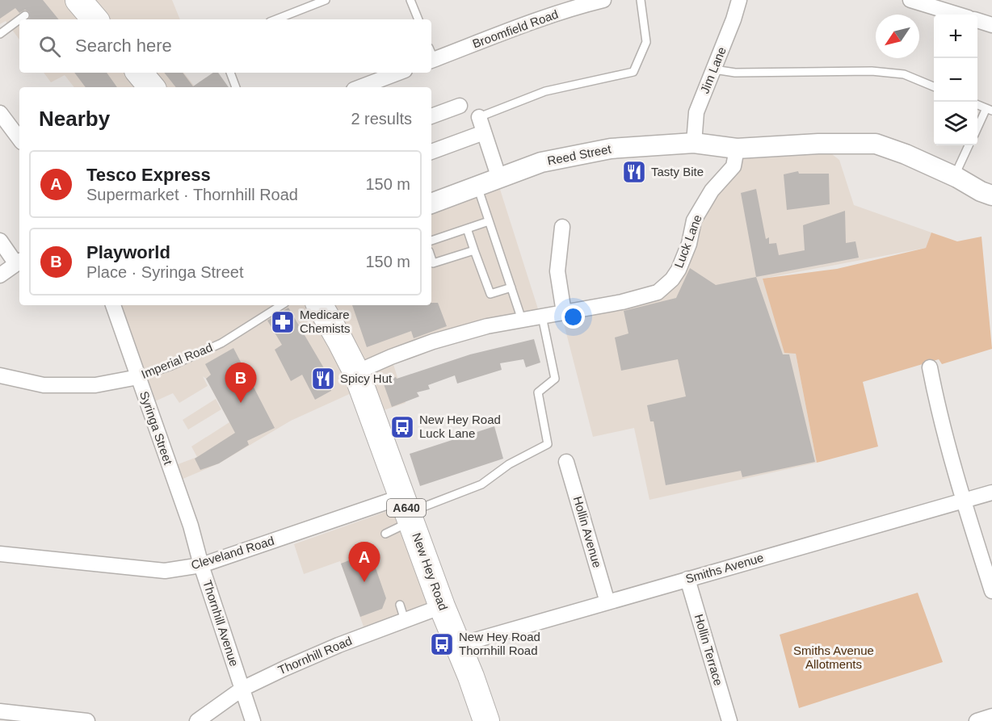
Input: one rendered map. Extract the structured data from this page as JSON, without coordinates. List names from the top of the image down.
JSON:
{
  "streets": {
    "highway": ["A640", "New Hey Road"],
    "street": [
      "Broomfield Road",
      "Jim Lane",
      "Reed Street",
      "Luck Lane",
      "Imperial Road",
      "Syringa Street",
      "Hollin Avenue",
      "Cleveland Road",
      "Smiths Avenue",
      "Thornhill Avenue",
      "Hollin Terrace",
      "Thornhill Road"
    ]
  },
  "crossings": [
    ["Jim Lane", "Reed Street"],
    ["Reed Street", "Luck Lane"],
    ["Luck Lane", "New Hey Road"],
    ["Imperial Road", "Syringa Street"],
    ["Syringa Street", "Thornhill Avenue"],
    ["Hollin Avenue", "Smiths Avenue"],
    ["Cleveland Road", "New Hey Road"],
    ["Cleveland Road", "Thornhill Avenue"],
    ["Smiths Avenue", "New Hey Road"],
    ["Smiths Avenue", "Hollin Terrace"],
    ["New Hey Road", "Thornhill Road"],
    ["Thornhill Avenue", "Thornhill Road"]
  ],
  "parks": ["Smiths Avenue Allotments"],
  "places": {
    "restaurant": ["Tasty Bite", "Spicy Hut"],
    "pharmacy": ["Medicare Chemists"],
    "bus stop": ["New Hey Road Luck Lane", "New Hey Road Thornhill Road"]
  },
  "north": "bottom left",
  "page": {
    "map_buttons": ["+", "−"],
    "search": "Search here",
    "heading": ["Nearby", "2 results"],
    "list": [
      {
        "mark": "A",
        "name": "Tesco Express",
        "note": "Supermarket · Thornhill Road",
        "value": "150 m"
      },
      {
        "mark": "B",
        "name": "Playworld",
        "note": "Place · Syringa Street",
        "value": "150 m"
      }
    ],
    "pins": ["B", "A"]
  }
}
